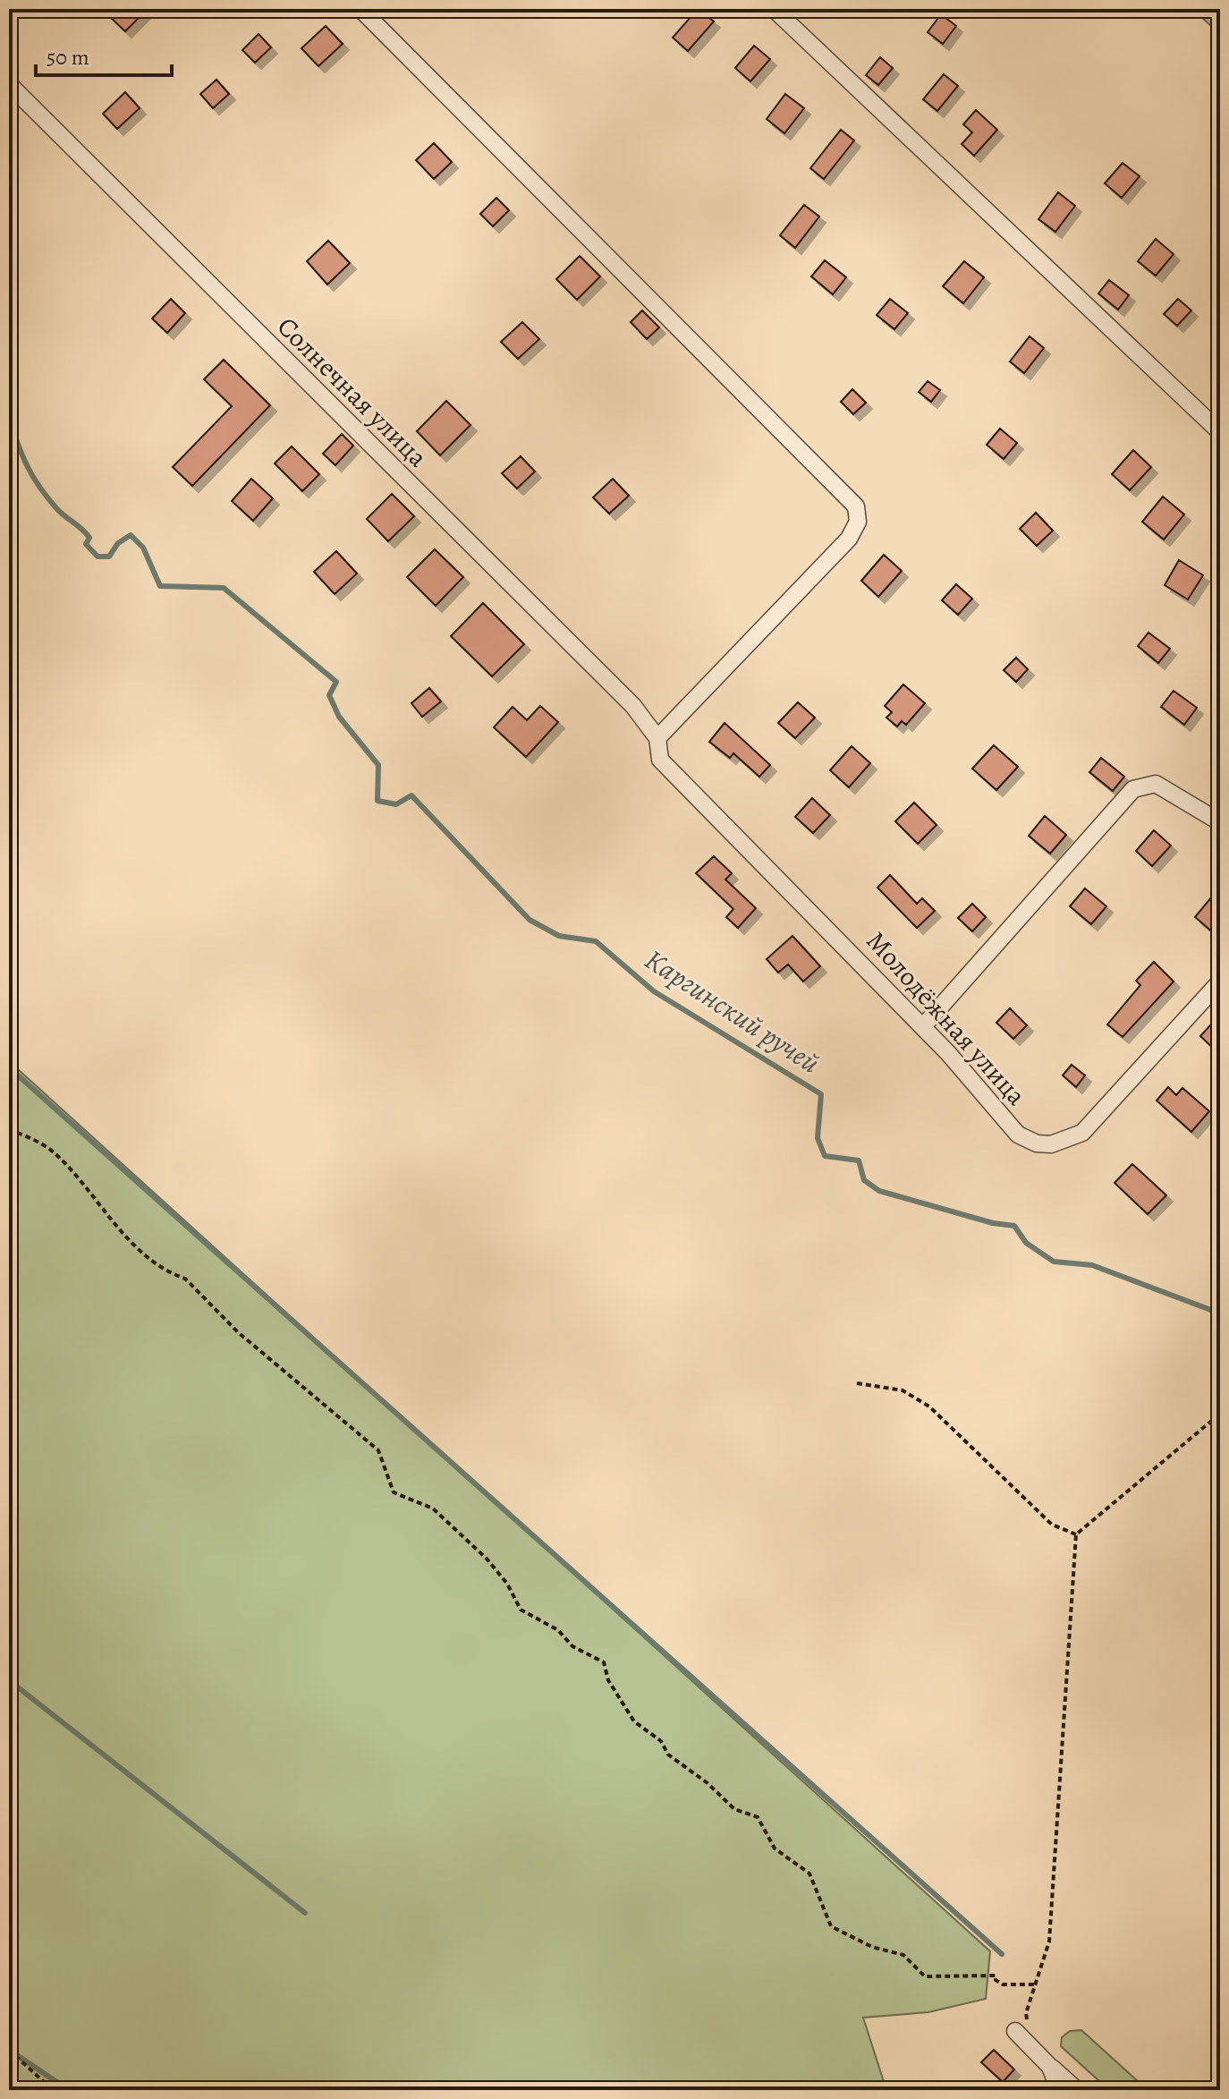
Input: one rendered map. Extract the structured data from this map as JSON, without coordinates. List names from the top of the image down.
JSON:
{
  "streets": {
    "street": ["Солнечная улица", "Молодёжная улица"]
  },
  "crossings": [
    ["Солнечная улица", "Молодёжная улица"]
  ],
  "water": ["Каргинский ручей"],
  "scale_bar": "50 m"
}
